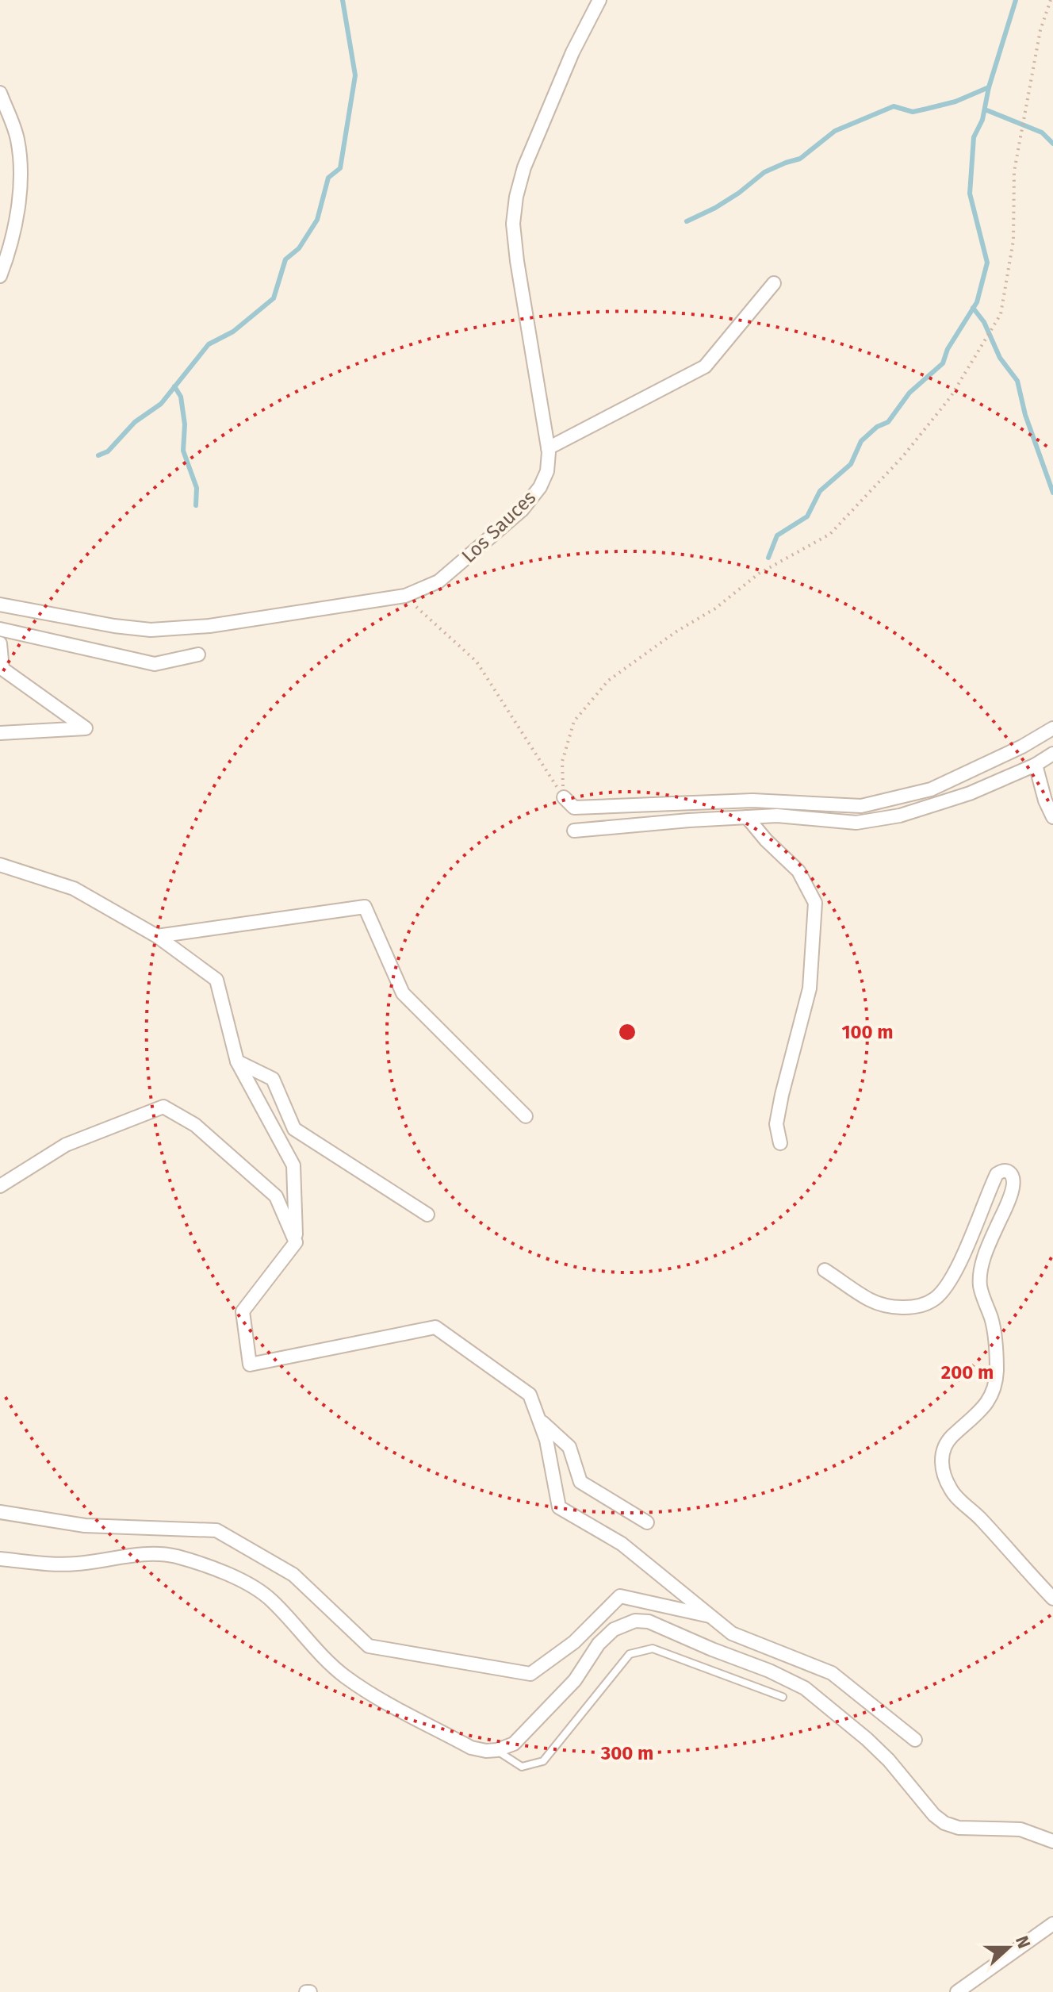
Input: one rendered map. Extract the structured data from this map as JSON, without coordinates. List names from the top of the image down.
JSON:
{
  "streets": {
    "street": ["Los Sauces"]
  },
  "north": "right",
  "rings": ["100 m", "200 m", "300 m"]
}
